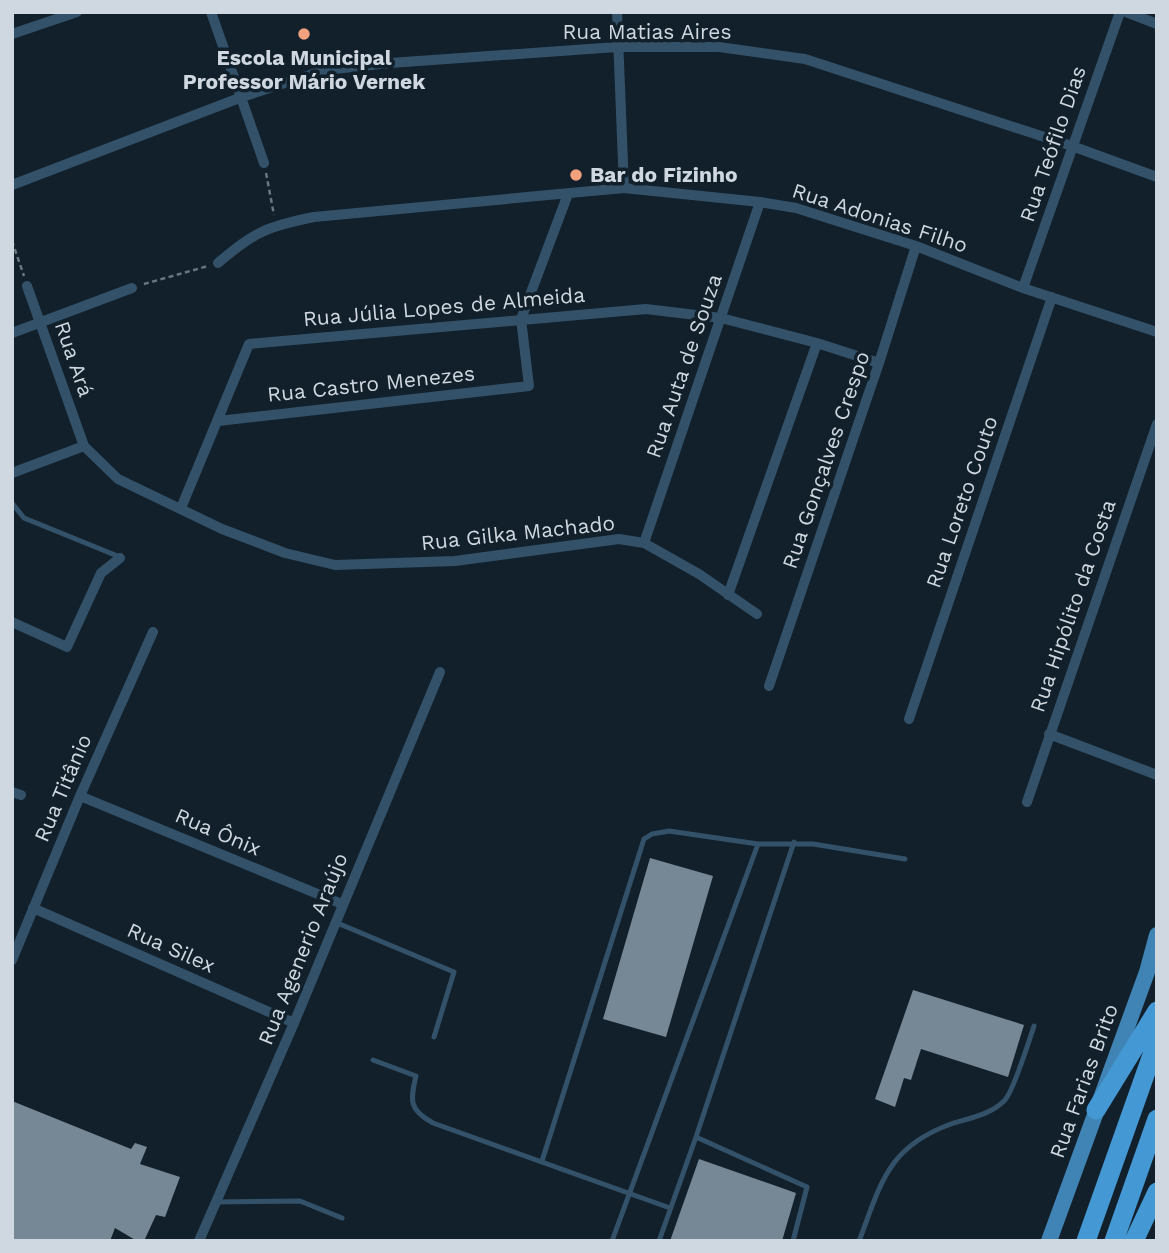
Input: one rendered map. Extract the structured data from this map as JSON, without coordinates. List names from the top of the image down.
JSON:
{
  "streets": {
    "main road": ["Rua Farias Brito"],
    "street": [
      "Rua Matias Aires",
      "Rua Teófilo Dias",
      "Rua Adonias Filho",
      "Rua Júlia Lopes de Almeida",
      "Rua Ará",
      "Rua Auta de Souza",
      "Rua Castro Menezes",
      "Rua Gonçalves Crespo",
      "Rua Loreto Couto",
      "Rua Gilka Machado",
      "Rua Hipólito da Costa",
      "Rua Titânio",
      "Rua Ônix",
      "Rua Silex",
      "Rua Agenerio Araújo"
    ]
  },
  "crossings": [
    ["Rua Matias Aires", "Rua Teófilo Dias"],
    ["Rua Teófilo Dias", "Rua Adonias Filho"],
    ["Rua Adonias Filho", "Rua Auta de Souza"],
    ["Rua Adonias Filho", "Rua Gonçalves Crespo"],
    ["Rua Adonias Filho", "Rua Loreto Couto"],
    ["Rua Júlia Lopes de Almeida", "Rua Auta de Souza"],
    ["Rua Júlia Lopes de Almeida", "Rua Castro Menezes"],
    ["Rua Júlia Lopes de Almeida", "Rua Gonçalves Crespo"],
    ["Rua Júlia Lopes de Almeida", "Rua Gilka Machado"],
    ["Rua Ará", "Rua Gilka Machado"],
    ["Rua Auta de Souza", "Rua Gilka Machado"],
    ["Rua Titânio", "Rua Ônix"],
    ["Rua Titânio", "Rua Silex"],
    ["Rua Ônix", "Rua Agenerio Araújo"],
    ["Rua Silex", "Rua Agenerio Araújo"]
  ],
  "places": ["Escola Municipal Professor Mário Vernek", "Bar do Fizinho"]
}
